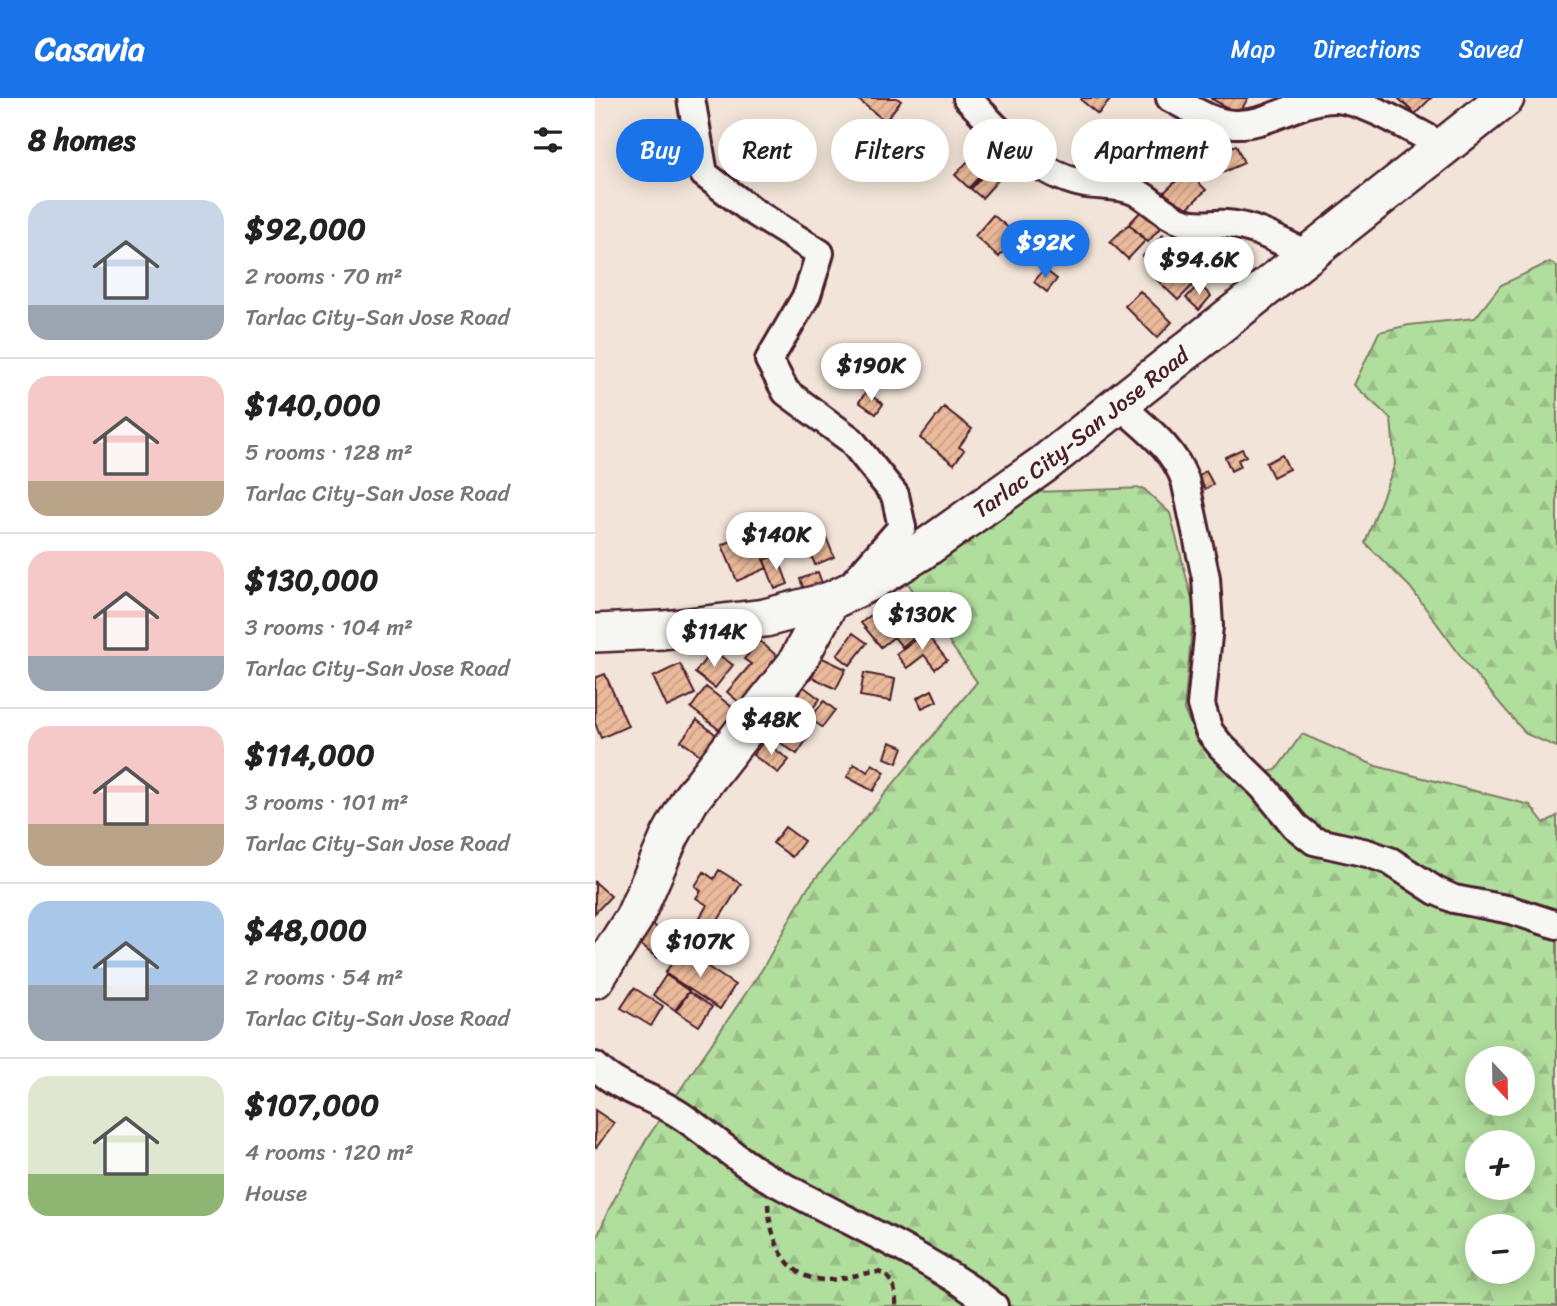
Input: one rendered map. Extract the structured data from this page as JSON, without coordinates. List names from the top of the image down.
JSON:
{
  "streets": {
    "main road": ["Tarlac City-San Jose Road"]
  },
  "north": "bottom",
  "page": {
    "header": "Casavia",
    "nav": ["Map", "Directions", "Saved"],
    "heading": "8 homes",
    "chip": [
      "Buy",
      "Rent",
      "Filters",
      "New",
      "Apartment"
    ],
    "list": [
      {
        "name": "$92,000",
        "note": "2 rooms · 70 m² · Tarlac City-San Jose Road"
      },
      {
        "name": "$140,000",
        "note": "5 rooms · 128 m² · Tarlac City-San Jose Road"
      },
      {
        "name": "$130,000",
        "note": "3 rooms · 104 m² · Tarlac City-San Jose Road"
      },
      {
        "name": "$114,000",
        "note": "3 rooms · 101 m² · Tarlac City-San Jose Road"
      },
      {
        "name": "$48,000",
        "note": "2 rooms · 54 m² · Tarlac City-San Jose Road"
      },
      {
        "name": "$107,000",
        "note": "4 rooms · 120 m² · House"
      }
    ],
    "price": [
      "$92K",
      "$94.6K",
      "$190K",
      "$140K",
      "$130K",
      "$114K",
      "$48K",
      "$107K"
    ],
    "map_buttons": ["+", "−"]
  }
}
